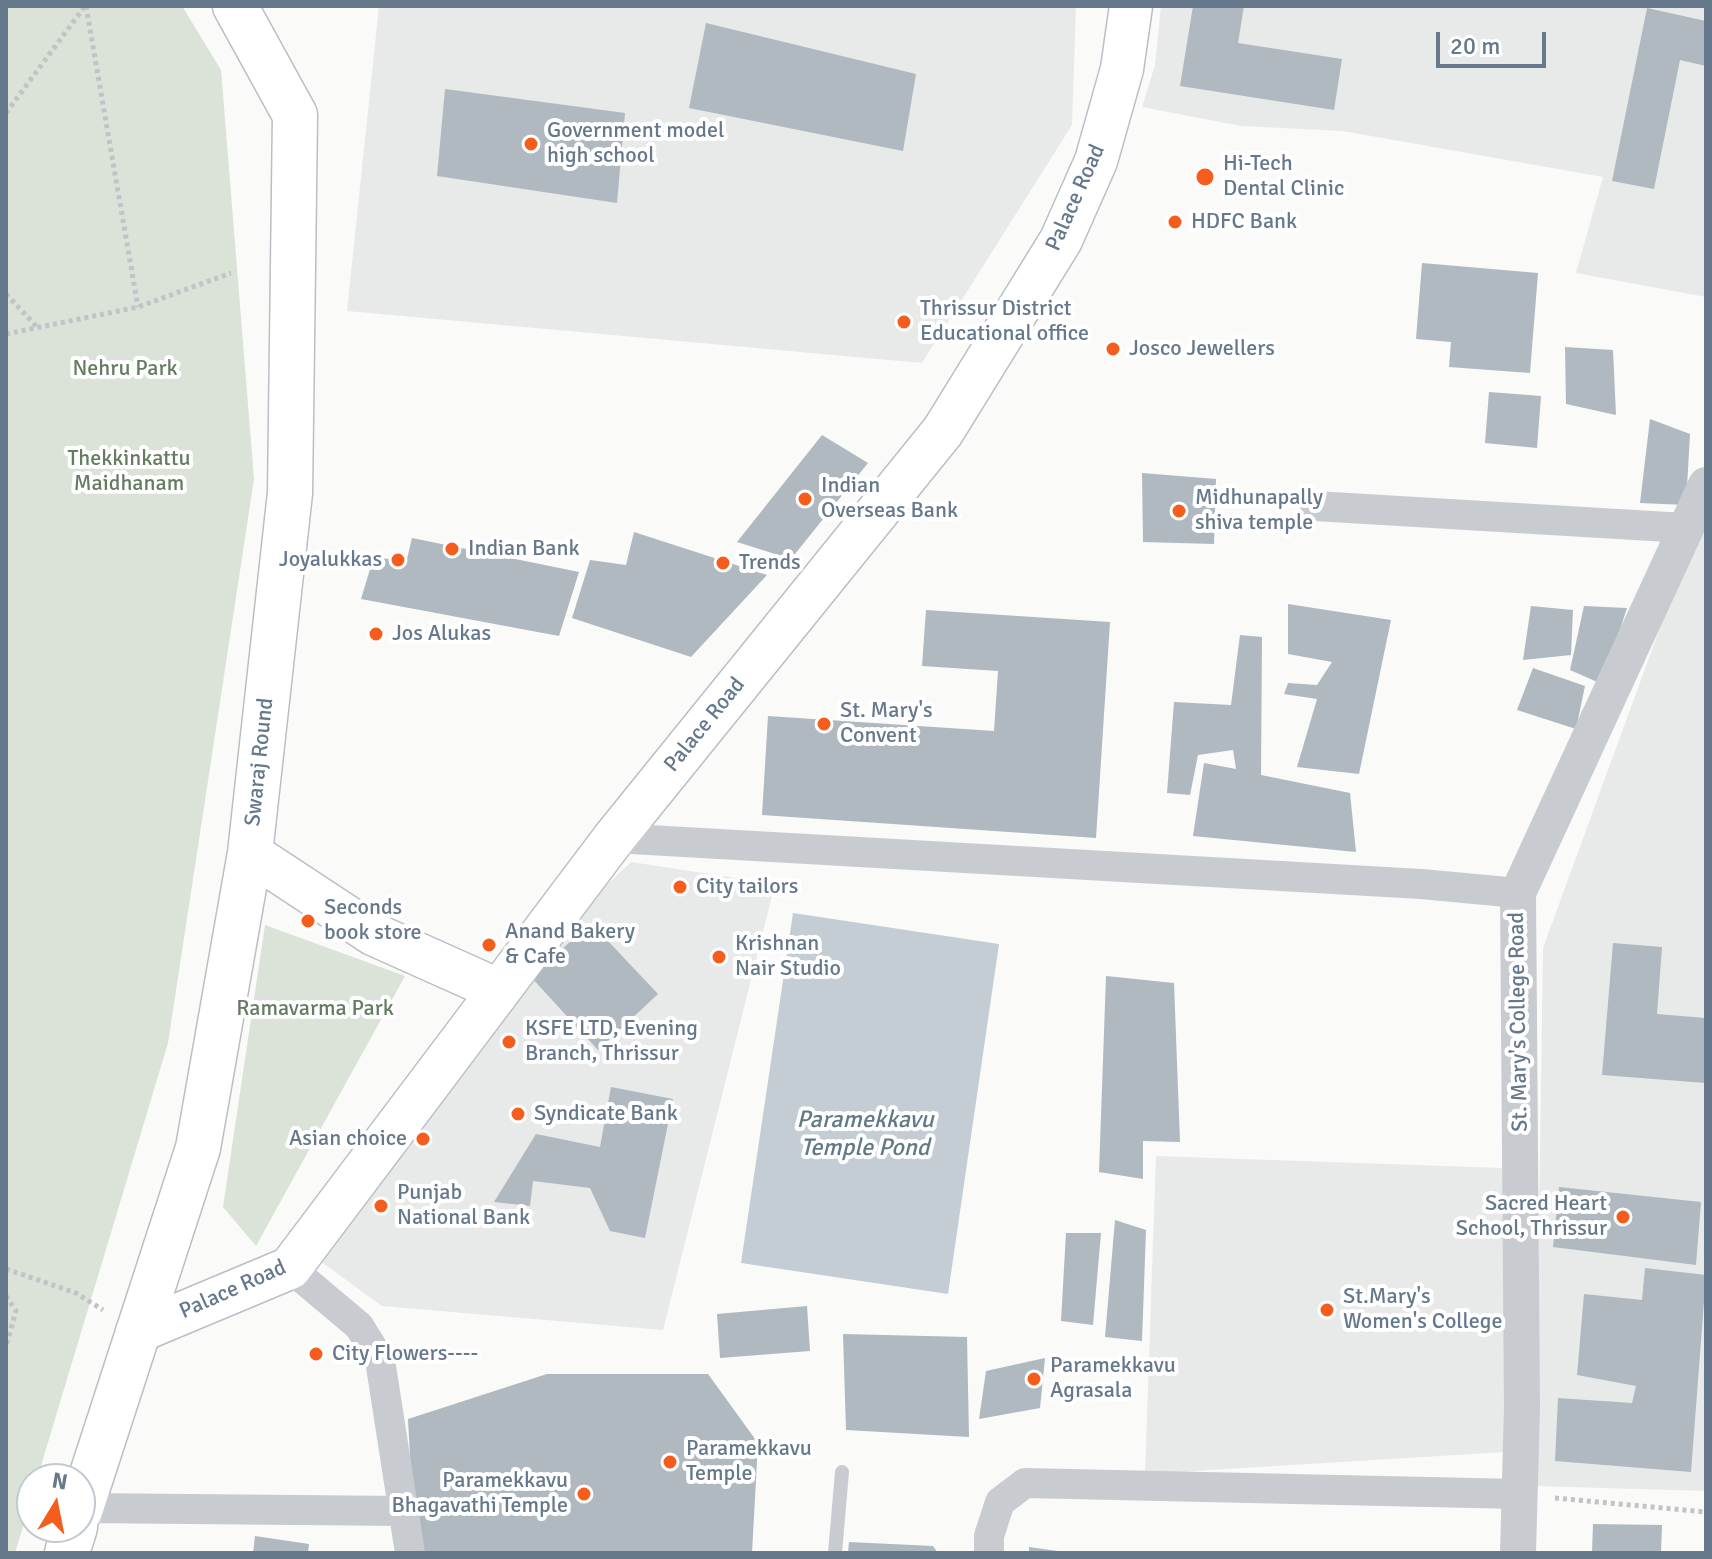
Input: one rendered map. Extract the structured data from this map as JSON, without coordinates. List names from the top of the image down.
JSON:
{
  "streets": {
    "main road": ["Palace Road", "Swaraj Round"],
    "street": ["St. Mary's College Road"]
  },
  "crossings": [
    ["Palace Road", "Swaraj Round"]
  ],
  "water": ["Paramekkavu Temple Pond"],
  "parks": ["Nehru Park", "Thekkinkattu Maidhanam", "Ramavarma Park"],
  "places": [
    "Government model high school",
    "Hi-Tech Dental Clinic",
    "HDFC Bank",
    "Thrissur District Educational office",
    "Josco Jewellers",
    "Indian Overseas Bank",
    "Midhunapally shiva temple",
    "Indian Bank",
    "Joyalukkas",
    "Trends",
    "Jos Alukas",
    "St. Mary's Convent",
    "City tailors",
    "Seconds book store",
    "Anand Bakery & Cafe",
    "Krishnan Nair Studio",
    "KSFE LTD, Evening Branch, Thrissur",
    "Syndicate Bank",
    "Asian choice",
    "Punjab National Bank",
    "Sacred Heart School, Thrissur",
    "St.Mary's Women's College",
    "City Flowers----",
    "Paramekkavu Agrasala",
    "Paramekkavu Temple",
    "Paramekkavu Bhagavathi Temple"
  ],
  "scale_bar": "20 m",
  "north": "top"
}
